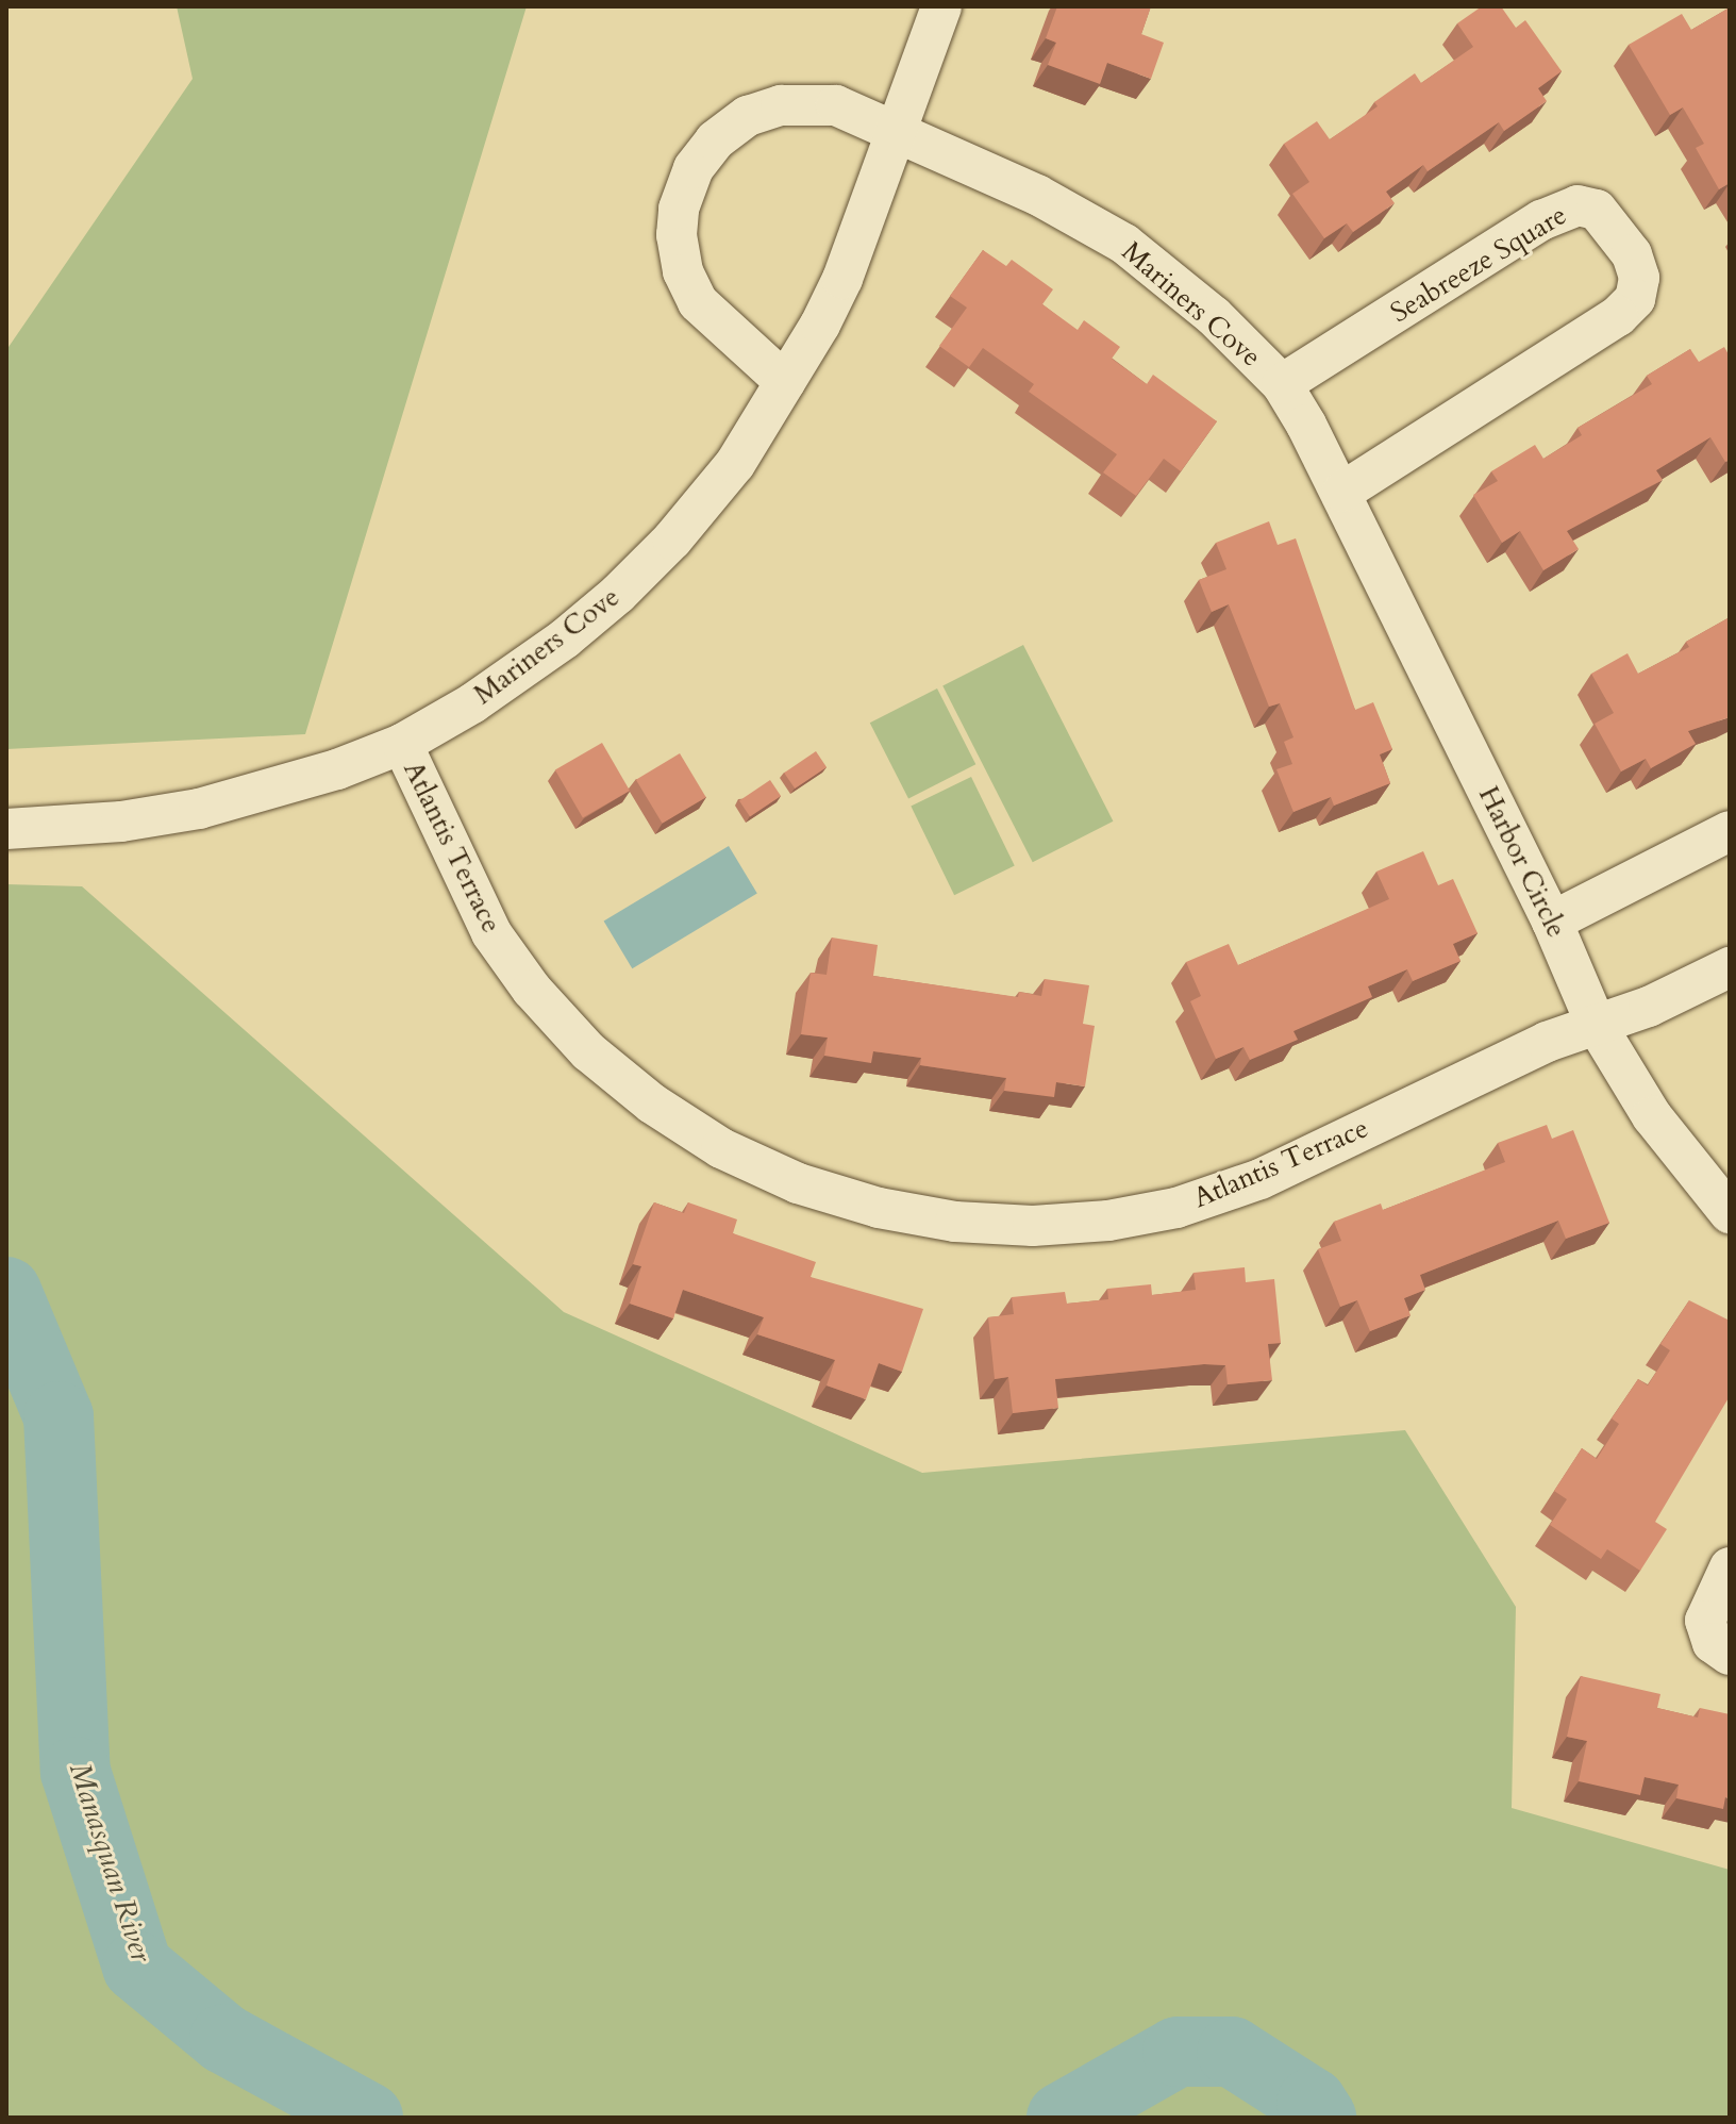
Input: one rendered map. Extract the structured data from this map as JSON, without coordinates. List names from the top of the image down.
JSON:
{
  "streets": {
    "street": [
      "Seabreeze Square",
      "Mariners Cove",
      "Atlantis Terrace",
      "Harbor Circle"
    ]
  },
  "crossings": [
    ["Seabreeze Square", "Mariners Cove"],
    ["Seabreeze Square", "Harbor Circle"],
    ["Mariners Cove", "Atlantis Terrace"],
    ["Mariners Cove", "Harbor Circle"],
    ["Atlantis Terrace", "Harbor Circle"]
  ],
  "water": ["Manasquan River"]
}
